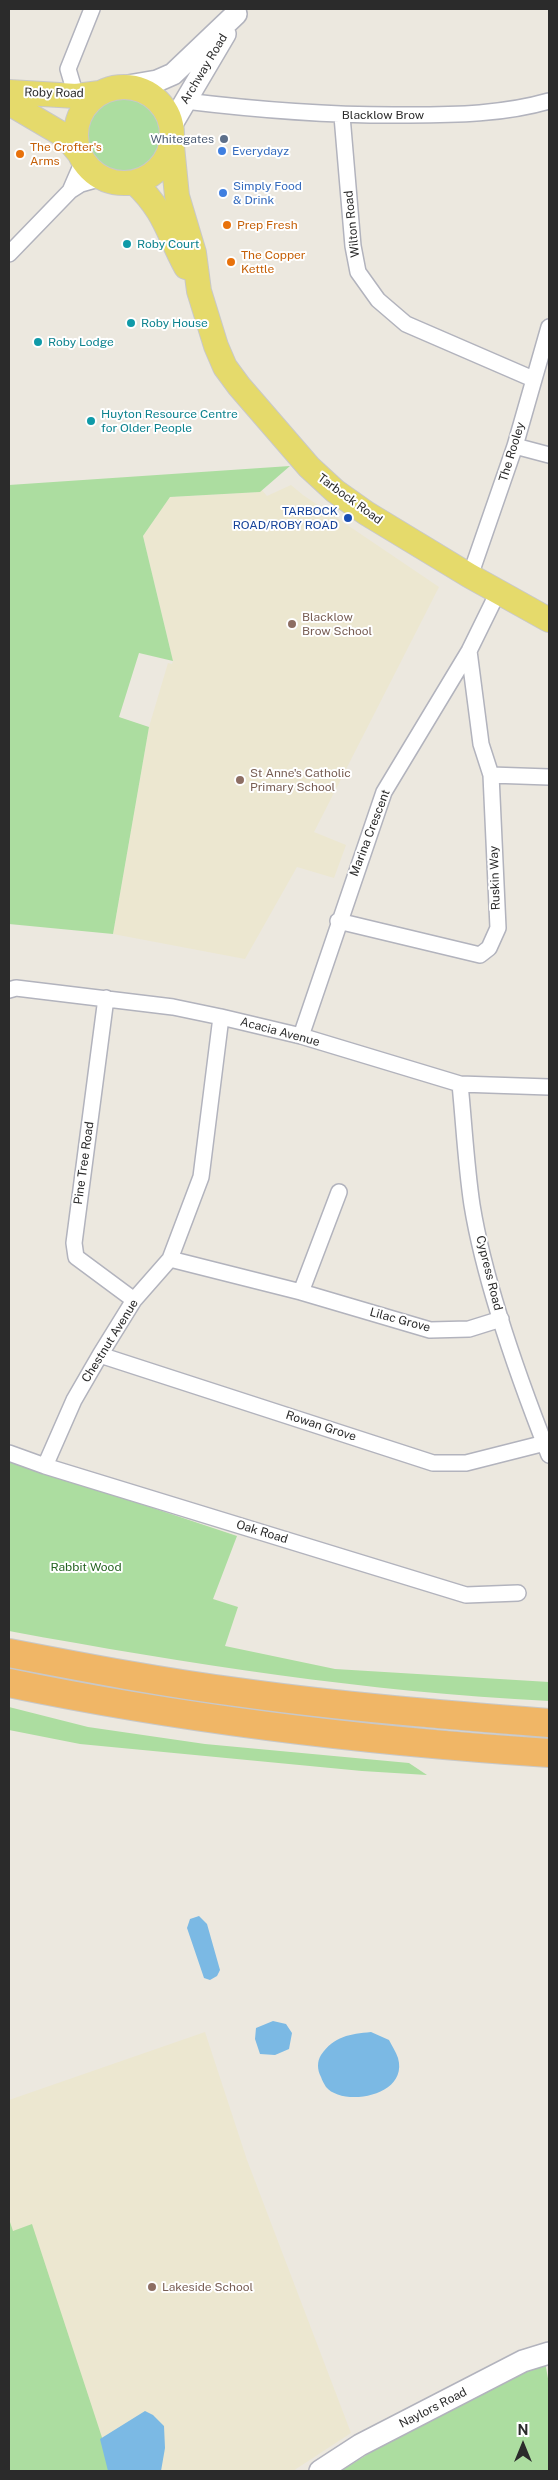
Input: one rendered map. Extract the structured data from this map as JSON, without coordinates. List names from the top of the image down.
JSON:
{
  "streets": {
    "main road": ["Roby Road", "Tarbock Road"],
    "street": [
      "Archway Road",
      "Blacklow Brow",
      "Wilton Road",
      "The Rooley",
      "Marina Crescent",
      "Ruskin Way",
      "Acacia Avenue",
      "Pine Tree Road",
      "Cypress Road",
      "Lilac Grove",
      "Chestnut Avenue",
      "Rowan Grove",
      "Oak Road",
      "Naylors Road"
    ]
  },
  "crossings": [
    ["Archway Road", "Roby Road"],
    ["Archway Road", "Blacklow Brow"],
    ["Archway Road", "Tarbock Road"],
    ["Roby Road", "Tarbock Road"],
    ["Blacklow Brow", "Wilton Road"],
    ["Wilton Road", "The Rooley"],
    ["The Rooley", "Tarbock Road"],
    ["Tarbock Road", "Marina Crescent"],
    ["Marina Crescent", "Ruskin Way"],
    ["Marina Crescent", "Acacia Avenue"],
    ["Acacia Avenue", "Pine Tree Road"],
    ["Acacia Avenue", "Cypress Road"],
    ["Acacia Avenue", "Chestnut Avenue"],
    ["Pine Tree Road", "Chestnut Avenue"],
    ["Cypress Road", "Lilac Grove"],
    ["Cypress Road", "Rowan Grove"],
    ["Lilac Grove", "Chestnut Avenue"],
    ["Chestnut Avenue", "Rowan Grove"],
    ["Chestnut Avenue", "Oak Road"]
  ],
  "parks": ["Rabbit Wood"],
  "places": [
    "Whitegates",
    "Everydayz",
    "The Crofter's Arms",
    "Simply Food & Drink",
    "Prep Fresh",
    "Roby Court",
    "The Copper Kettle",
    "Roby House",
    "Roby Lodge",
    "Huyton Resource Centre for Older People",
    "TARBOCK ROAD/ROBY ROAD",
    "Blacklow Brow School",
    "St Anne's Catholic Primary School",
    "Lakeside School"
  ],
  "north": "top"
}
